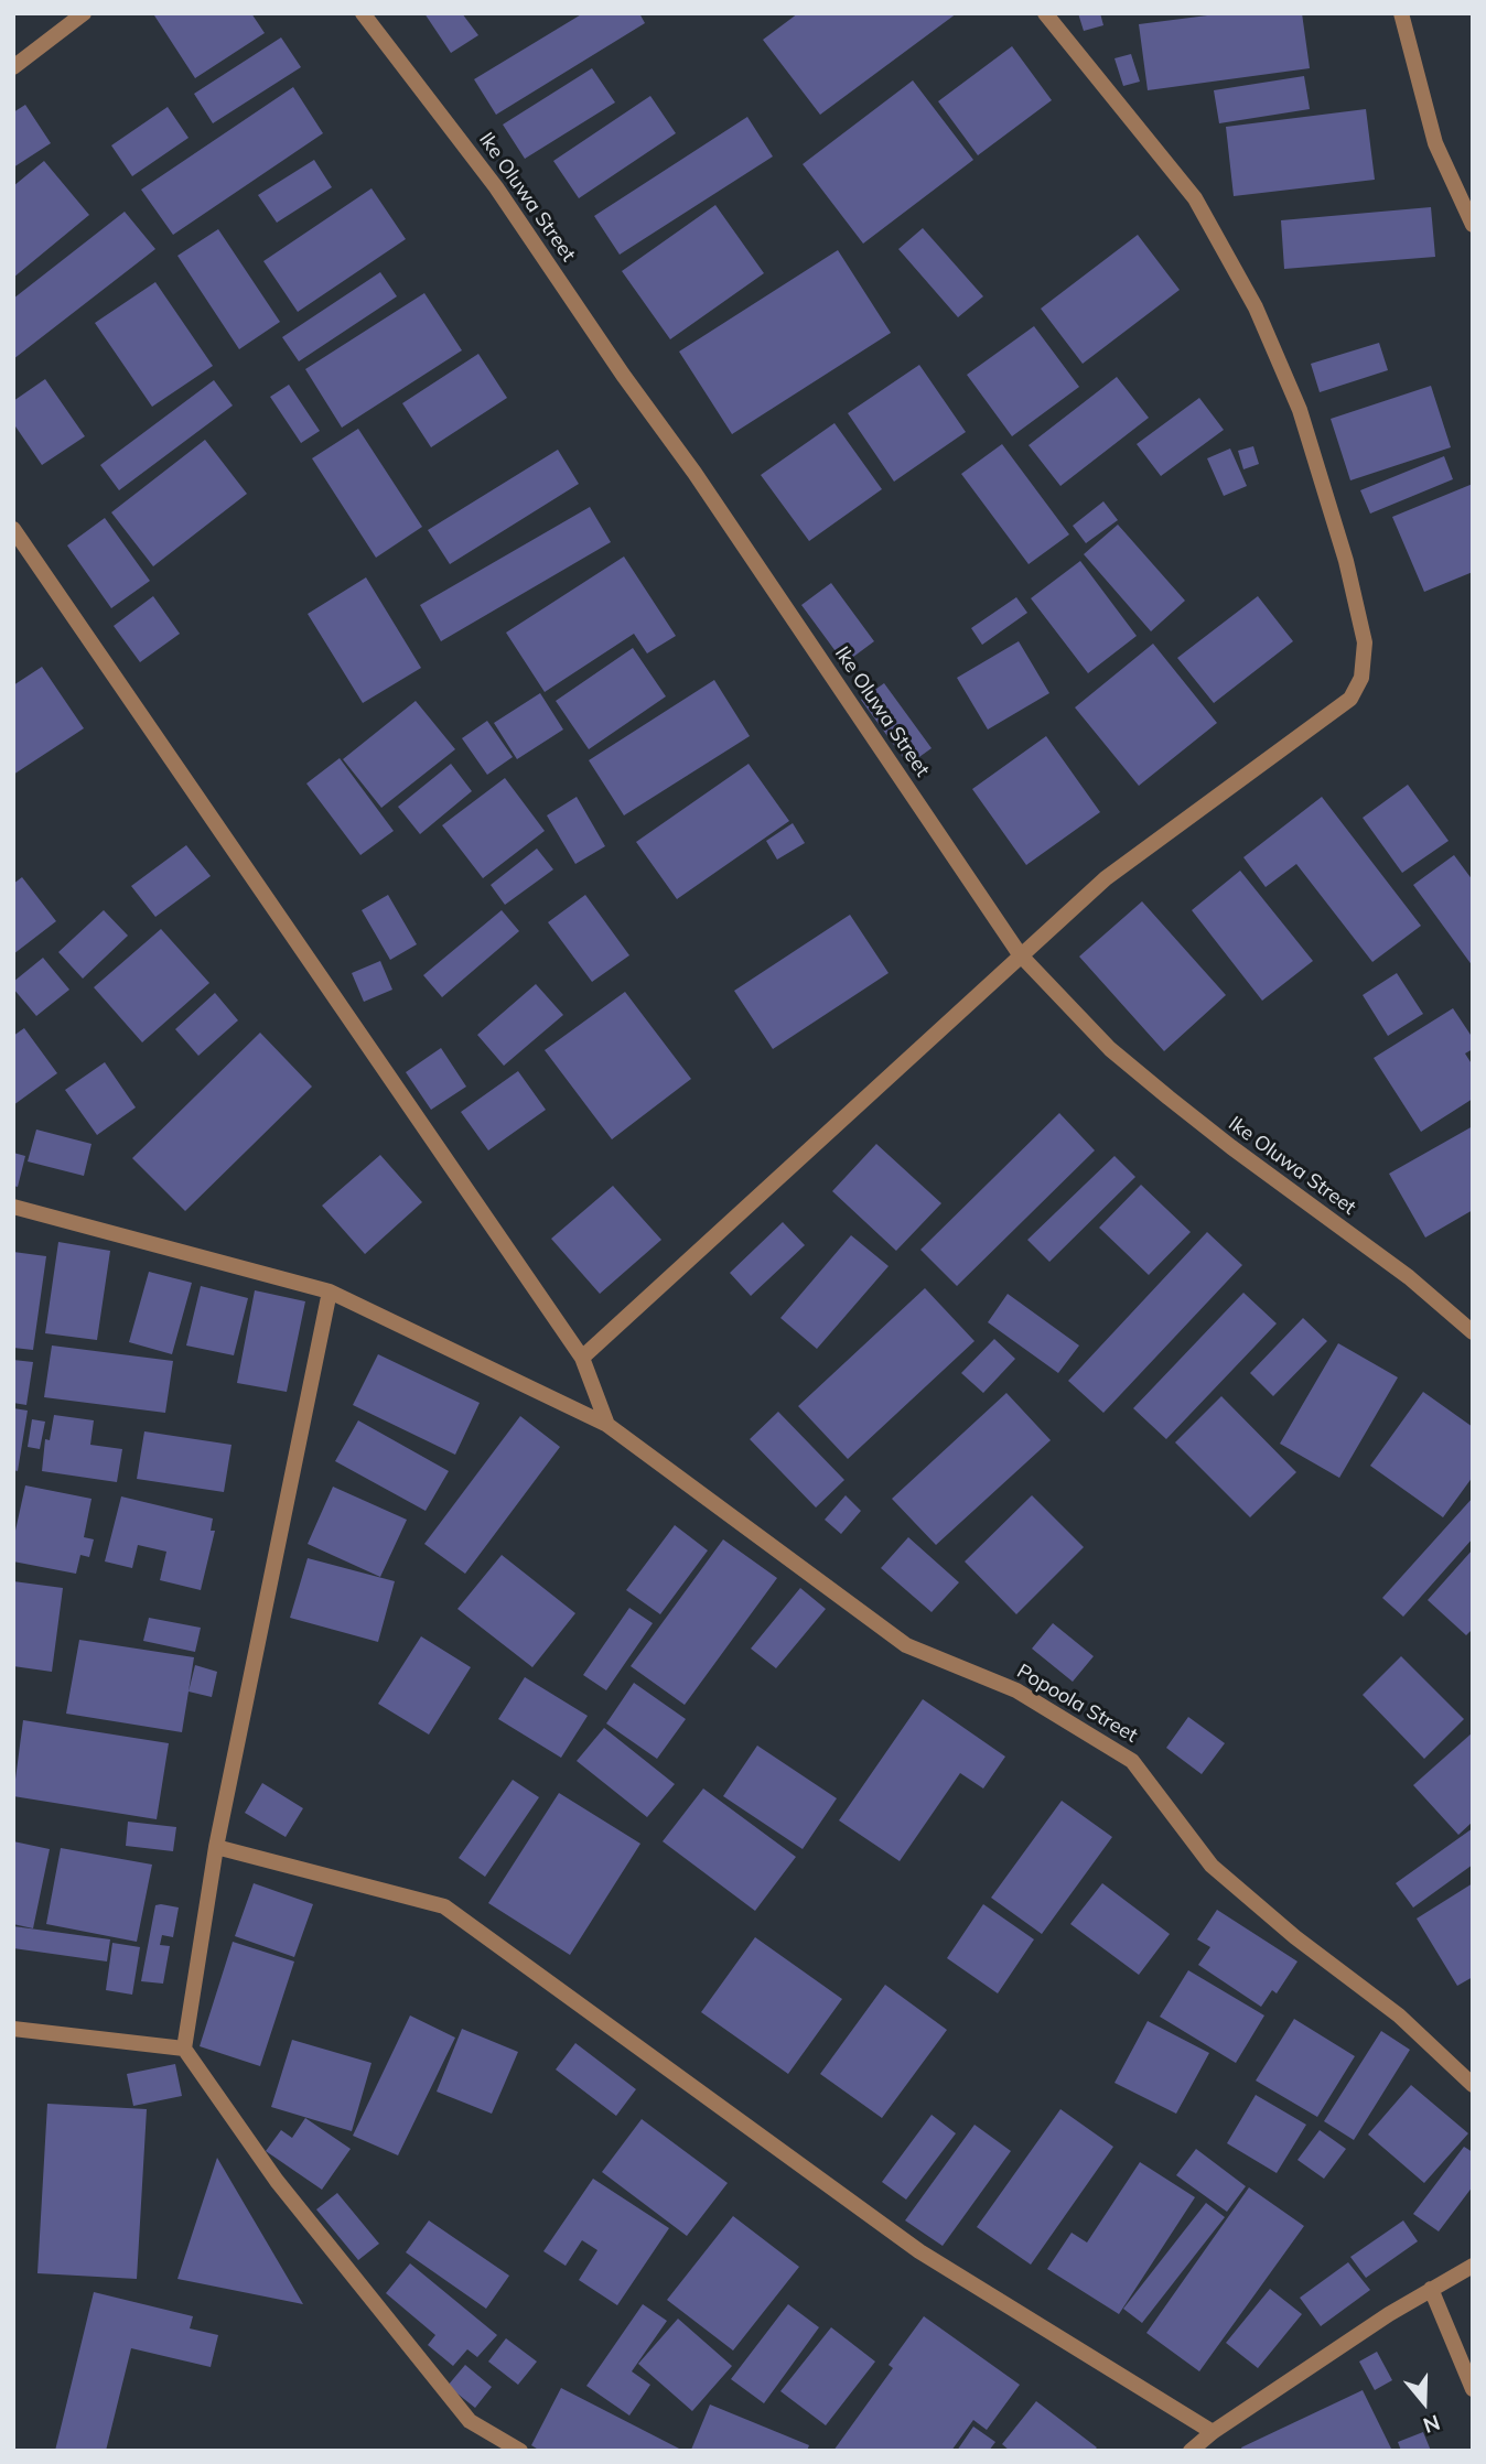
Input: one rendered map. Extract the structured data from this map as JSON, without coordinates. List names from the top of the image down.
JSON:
{
  "streets": {
    "street": ["Ike Oluwa Street", "Popoola Street"]
  },
  "north": "bottom"
}
